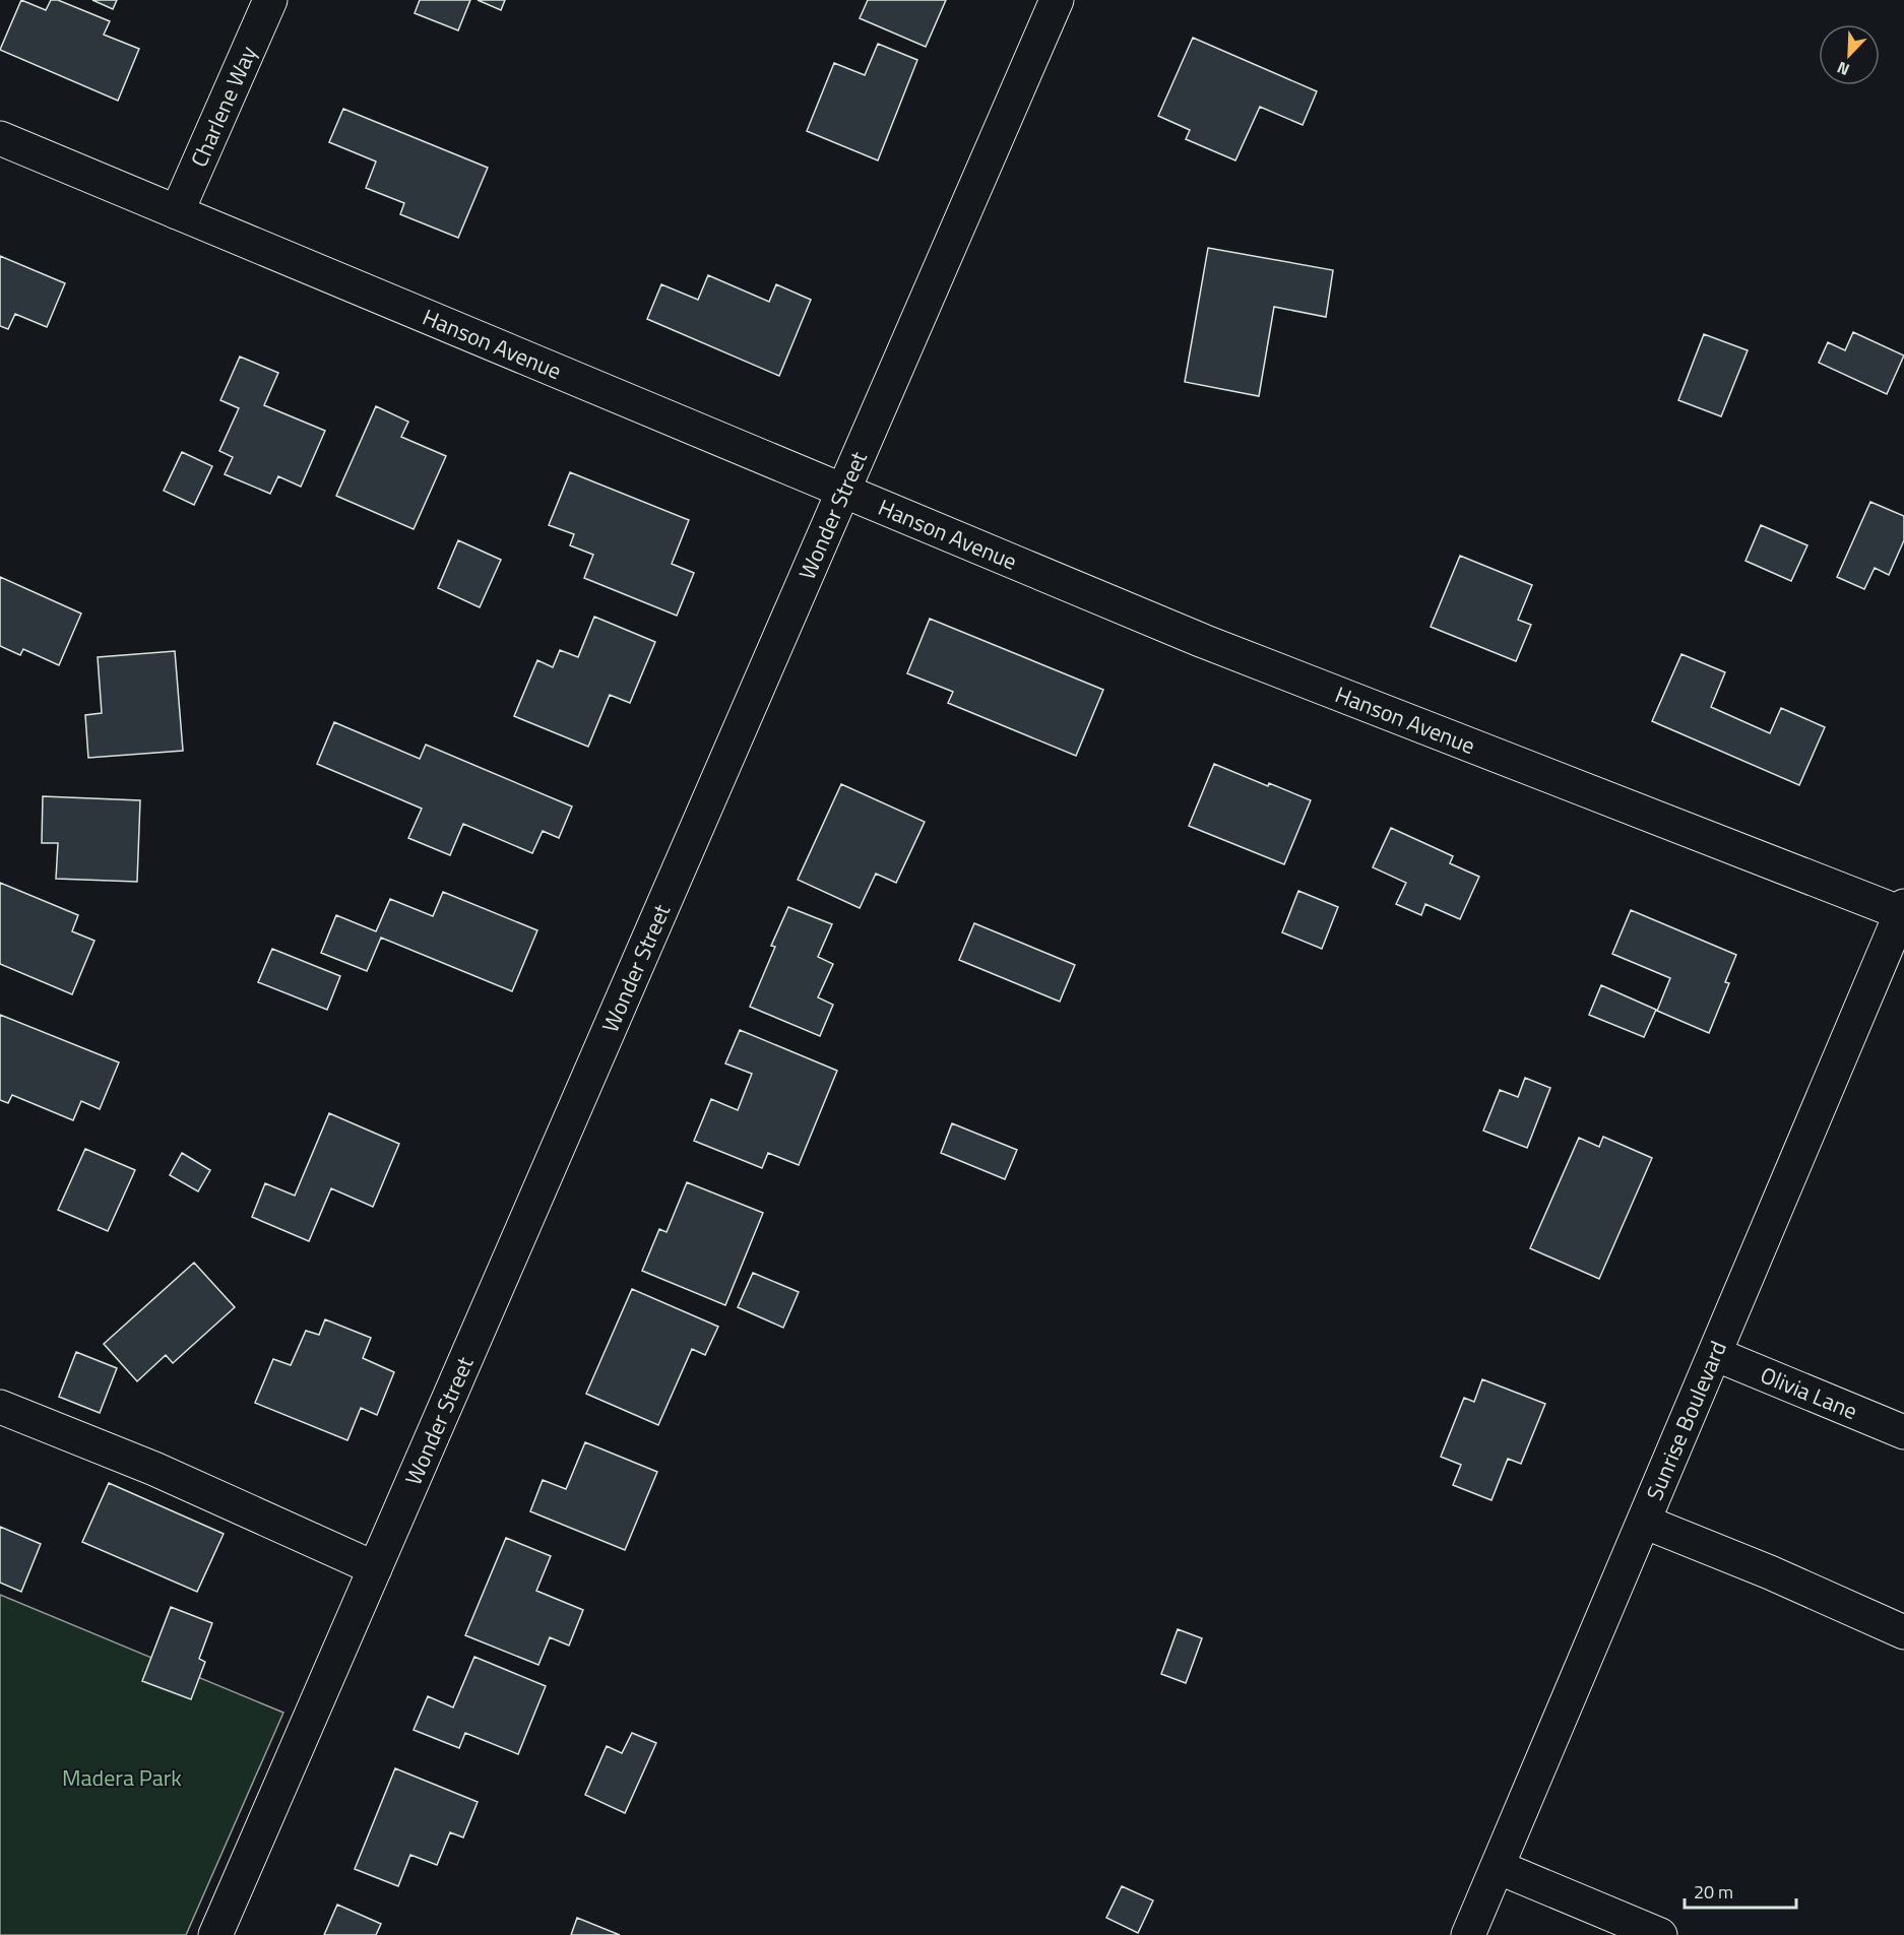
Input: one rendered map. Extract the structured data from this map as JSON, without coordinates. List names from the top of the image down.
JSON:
{
  "streets": {
    "street": [
      "Charlene Way",
      "Hanson Avenue",
      "Wonder Street",
      "Olivia Lane",
      "Sunrise Boulevard"
    ]
  },
  "crossings": [
    ["Charlene Way", "Hanson Avenue"],
    ["Hanson Avenue", "Wonder Street"],
    ["Hanson Avenue", "Sunrise Boulevard"],
    ["Olivia Lane", "Sunrise Boulevard"]
  ],
  "parks": ["Madera Park"],
  "scale_bar": "20 m",
  "north": "bottom left"
}
